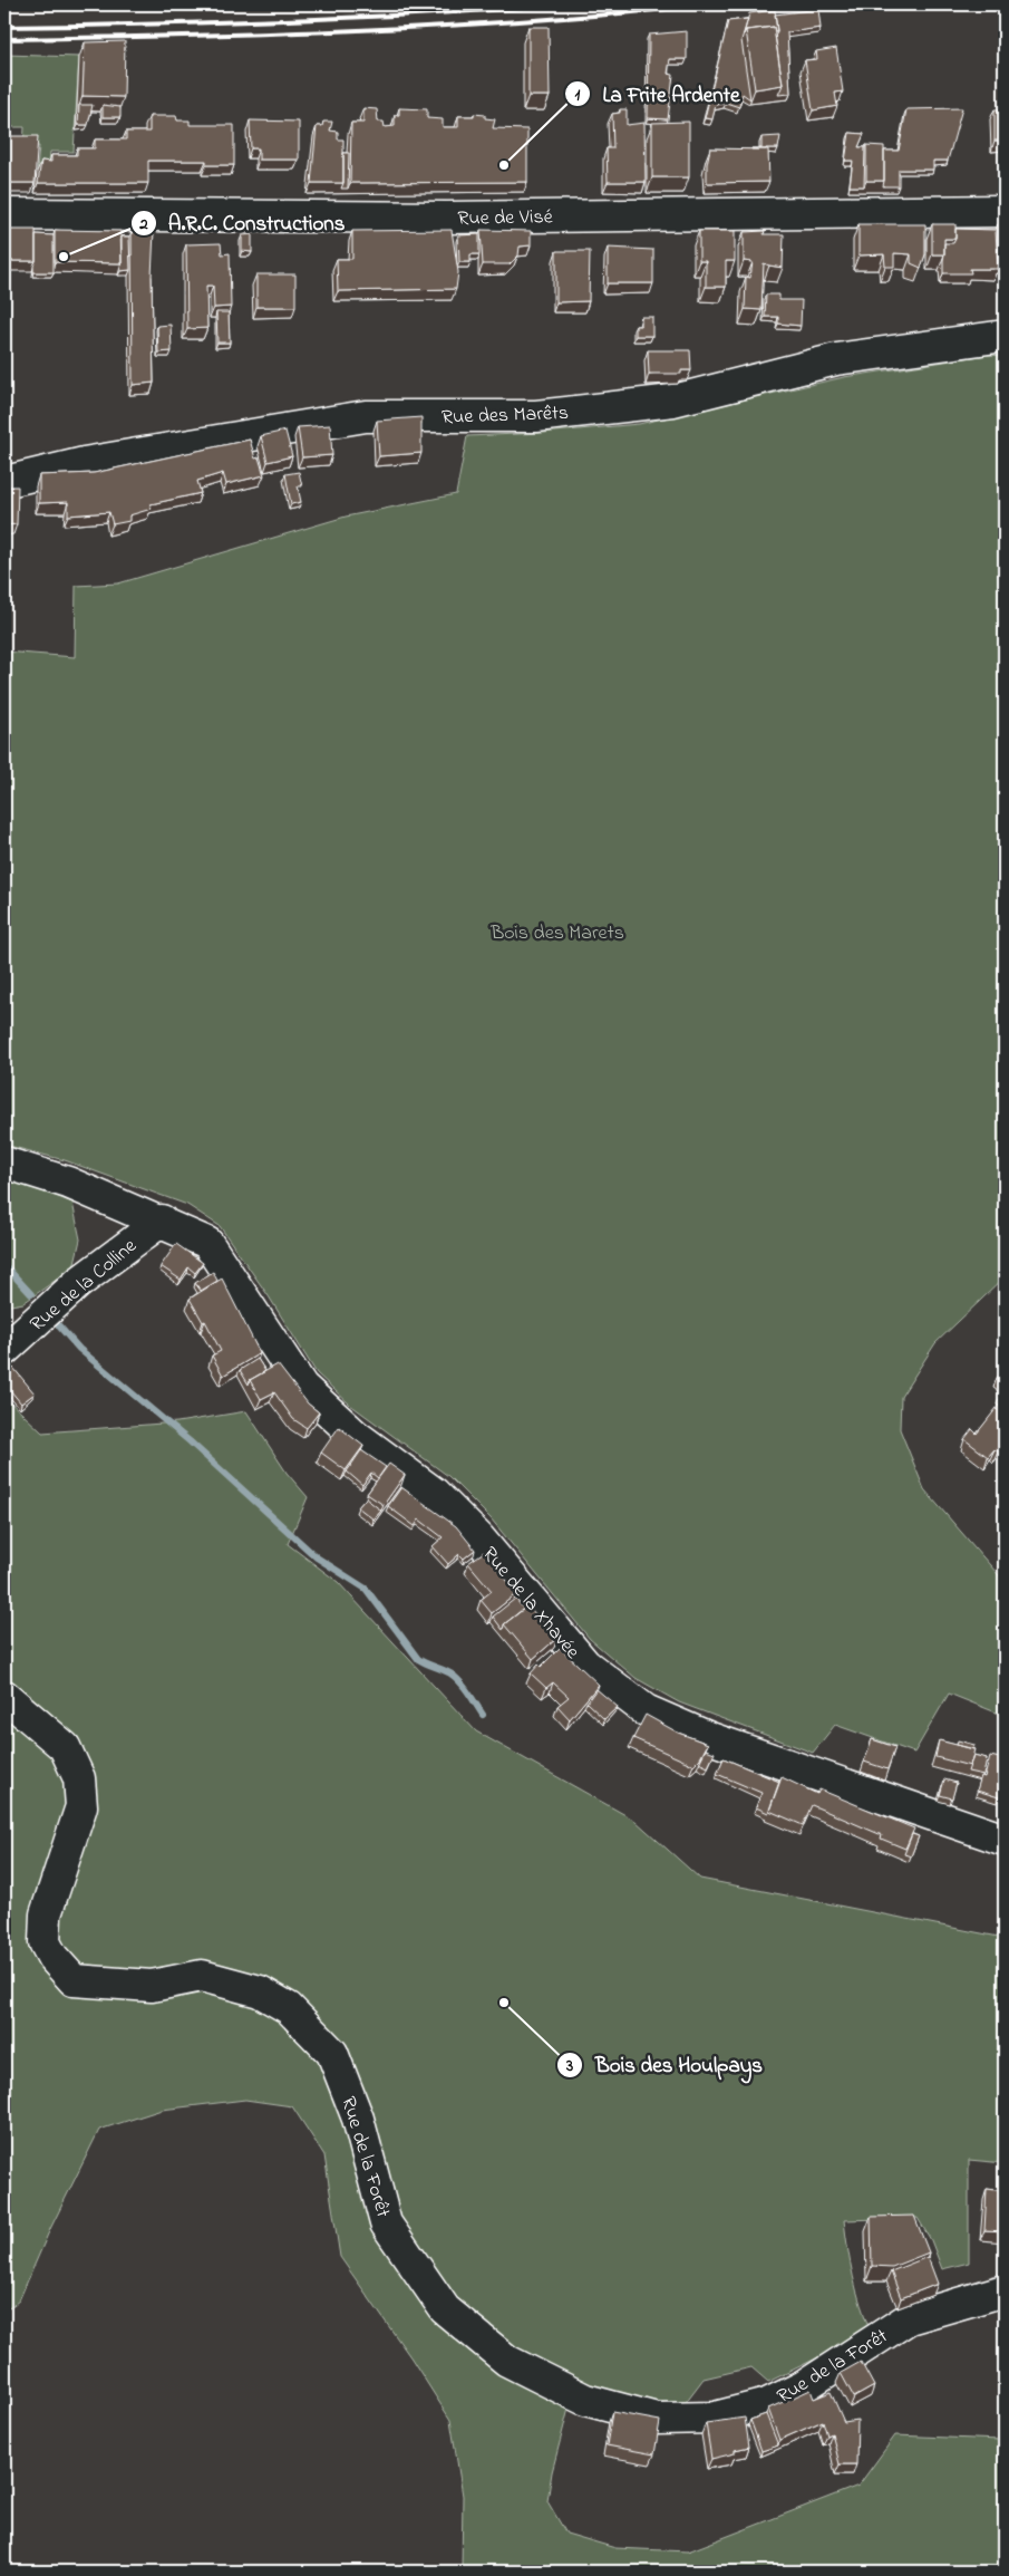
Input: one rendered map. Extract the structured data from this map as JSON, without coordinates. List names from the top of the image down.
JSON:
{
  "streets": {
    "street": [
      "Rue de Visé",
      "Rue des Marêts",
      "Rue de la Colline",
      "Rue de la Xhavée",
      "Rue de la Forêt"
    ]
  },
  "crossings": [
    ["Rue de la Colline", "Rue de la Xhavée"]
  ],
  "parks": ["Bois des Marets"],
  "places": ["La Frite Ardente", "A.R.C. Constructions", "Bois des Houlpays"]
}
